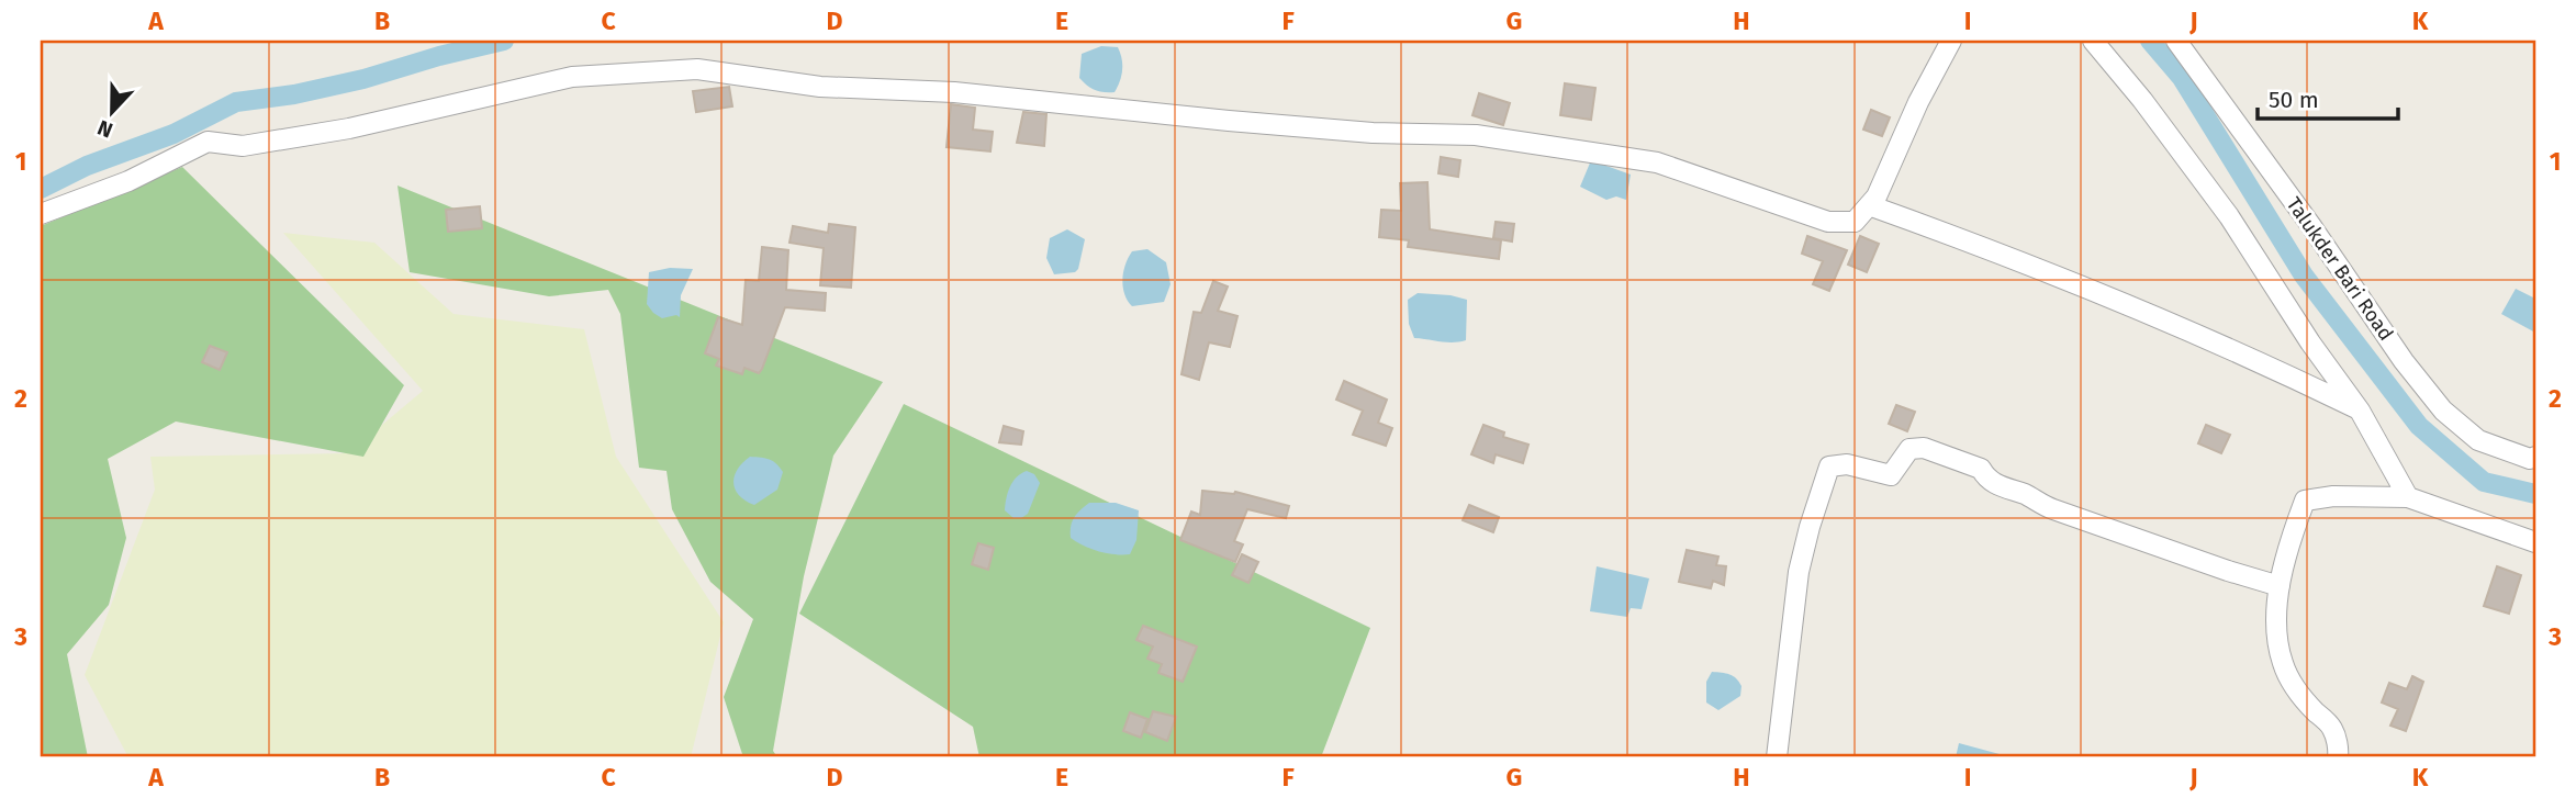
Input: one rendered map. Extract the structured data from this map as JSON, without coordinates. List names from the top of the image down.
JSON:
{
  "streets": {
    "street": ["Talukder Bari Road"]
  },
  "scale_bar": "50 m",
  "north": "bottom",
  "grid": {
    "columns": [
      "A",
      "B",
      "C",
      "D",
      "E",
      "F",
      "G",
      "H",
      "I",
      "J",
      "K"
    ],
    "rows": ["1", "2", "3"]
  }
}
